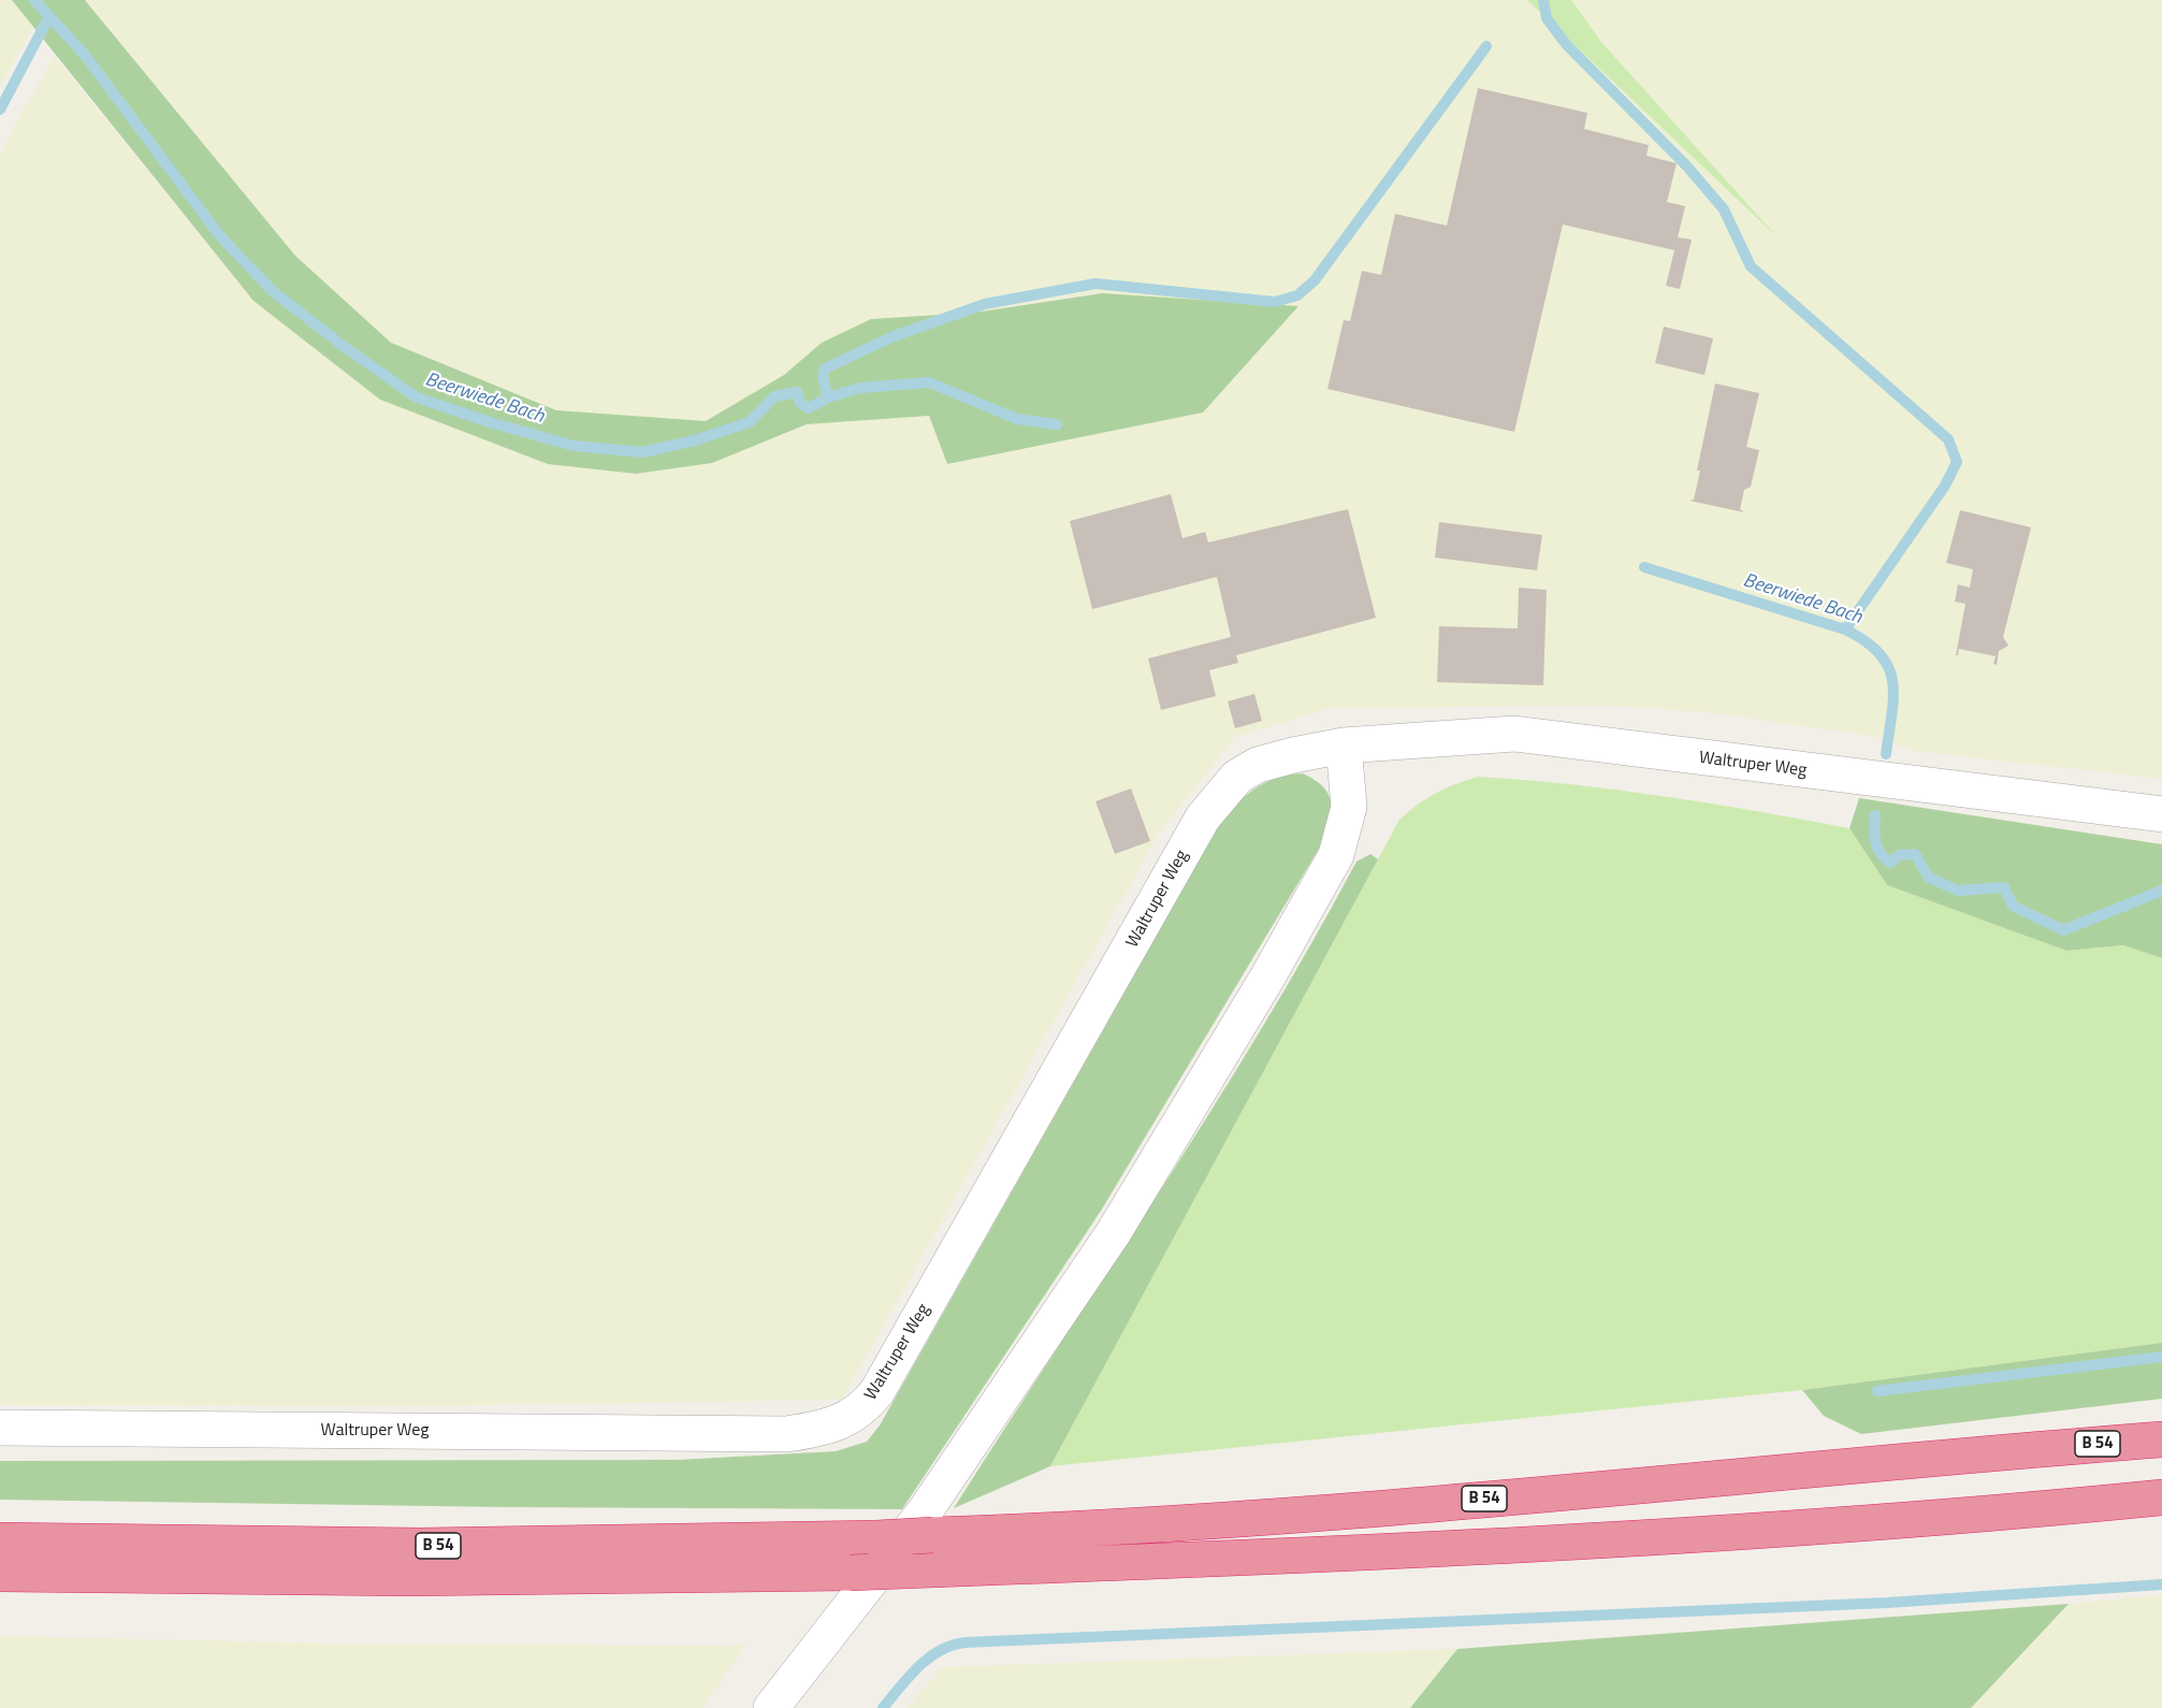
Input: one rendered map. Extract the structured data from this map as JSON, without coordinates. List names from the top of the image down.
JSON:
{
  "streets": {
    "highway": ["B 54"],
    "street": ["Waltruper Weg"]
  },
  "water": ["Beerwiede Bach"]
}
